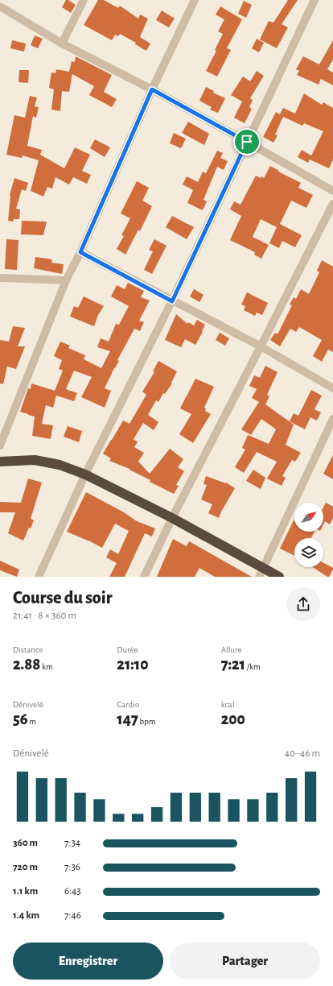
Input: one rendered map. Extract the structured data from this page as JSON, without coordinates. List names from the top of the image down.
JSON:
{
  "north": "top right",
  "page": {
    "heading": ["Course du soir", "21:41 · 8 × 360 m"],
    "stats": [
      ["Distance", "2.88 km"],
      ["Durée", "21:10"],
      ["Allure", "7:21 /km"],
      ["Dénivelé", "56 m"],
      ["Cardio", "147 bpm"],
      ["kcal", "200"]
    ],
    "chart": ["Dénivelé", "40–46 m"],
    "list": [
      {
        "name": "360 m",
        "note": "7:34"
      },
      {
        "name": "720 m",
        "note": "7:36"
      },
      {
        "name": "1.1 km",
        "note": "6:43"
      },
      {
        "name": "1.4 km",
        "note": "7:46"
      }
    ],
    "buttons": ["Enregistrer", "Partager"]
  }
}
